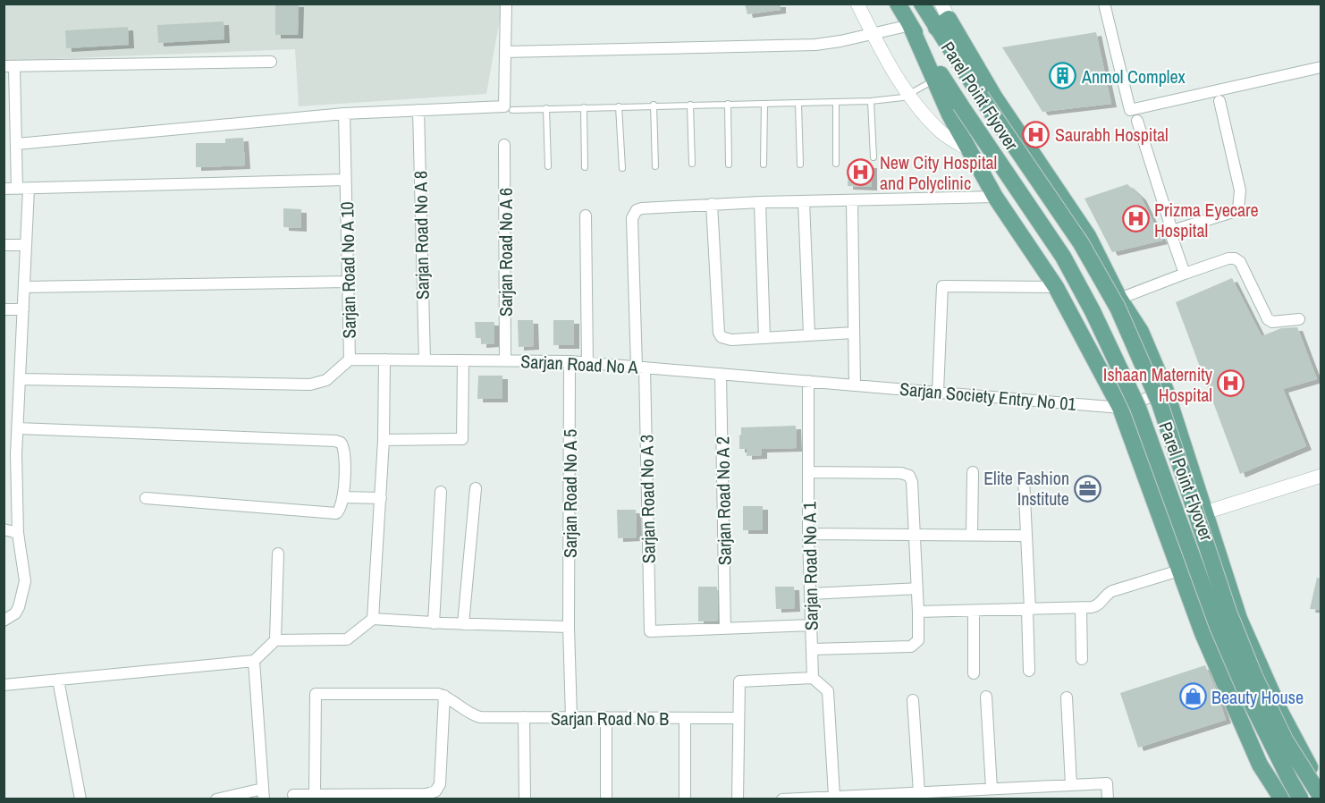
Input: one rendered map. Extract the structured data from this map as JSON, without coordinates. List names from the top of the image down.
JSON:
{
  "streets": {
    "main road": ["Parel Point Flyover"],
    "street": [
      "Sarjan Road No A 8",
      "Sarjan Road No A 6",
      "Sarjan Road No A 10",
      "Sarjan Road No A",
      "Sarjan Society Entry No 01",
      "Sarjan Road No A 5",
      "Sarjan Road No A 3",
      "Sarjan Road No A 2",
      "Sarjan Road No A 1",
      "Sarjan Road No B"
    ]
  },
  "crossings": [
    ["Sarjan Road No A 8", "Sarjan Road No A"],
    ["Sarjan Road No A 6", "Sarjan Road No A"],
    ["Sarjan Road No A 10", "Sarjan Road No A"],
    ["Sarjan Road No A", "Sarjan Society Entry No 01"],
    ["Sarjan Road No A", "Sarjan Road No A 5"],
    ["Sarjan Road No A", "Sarjan Road No A 3"],
    ["Sarjan Road No A", "Sarjan Road No A 2"],
    ["Sarjan Road No A", "Sarjan Road No A 1"],
    ["Sarjan Society Entry No 01", "Sarjan Road No A 1"],
    ["Sarjan Road No A 5", "Sarjan Road No B"],
    ["Sarjan Road No A 3", "Sarjan Road No A 2"]
  ],
  "places": {
    "building": ["Anmol Complex"],
    "hospital": [
      "Saurabh Hospital",
      "New City Hospital and Polyclinic",
      "Prizma Eyecare Hospital",
      "Ishaan Maternity Hospital"
    ],
    "office": ["Elite Fashion Institute"],
    "shop": ["Beauty House"]
  }
}
